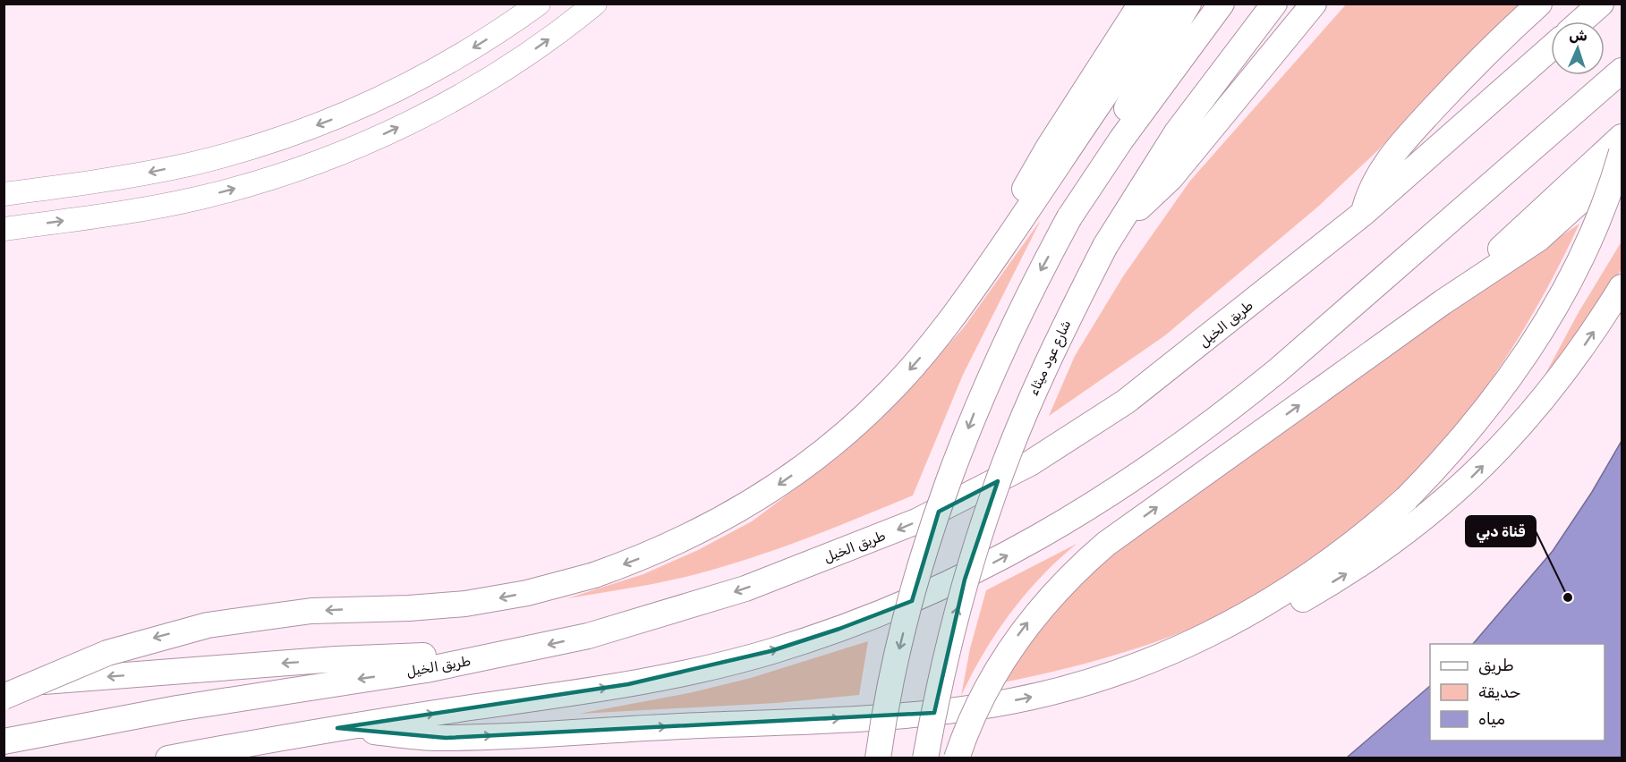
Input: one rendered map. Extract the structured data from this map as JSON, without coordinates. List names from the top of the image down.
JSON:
{
  "streets": {
    "highway": ["طريق الخيل", "شارع عود ميثاء"]
  },
  "places": ["قناة دبي"],
  "legend": ["طريق", "حديقة", "مياه"],
  "north": "top"
}
